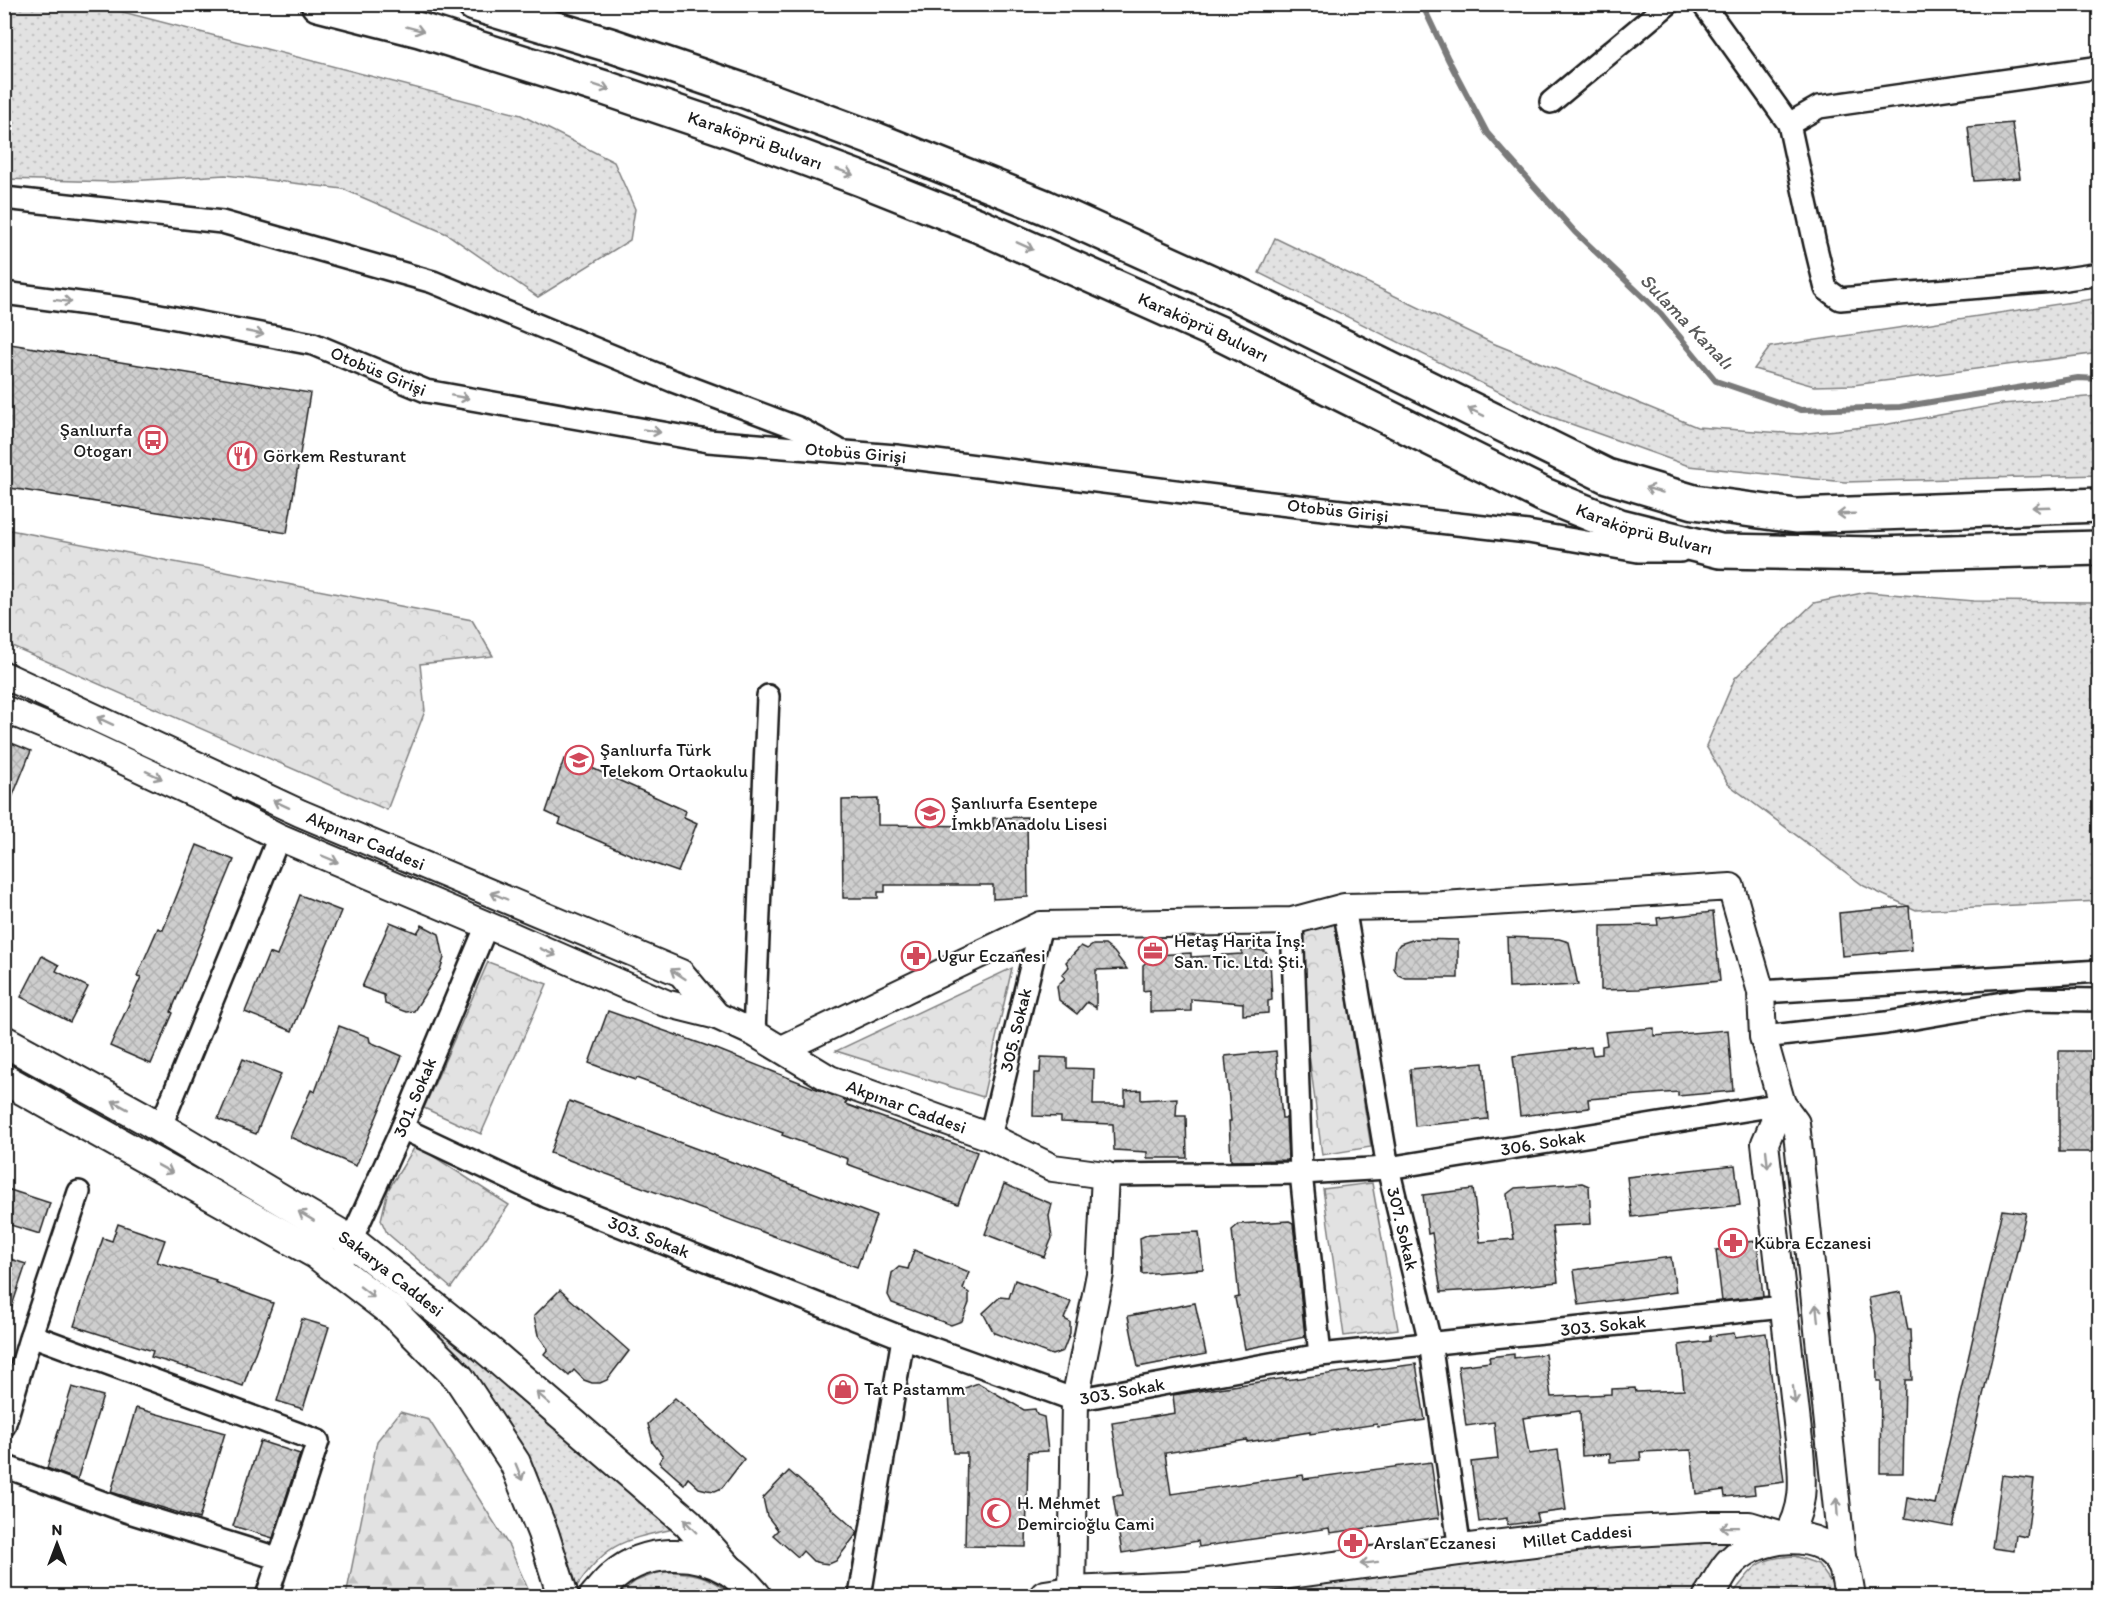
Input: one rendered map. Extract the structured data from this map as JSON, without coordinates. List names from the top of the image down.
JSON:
{
  "streets": {
    "highway": ["Karaköprü Bulvarı"],
    "main road": ["Sakarya Caddesi", "Millet Caddesi"],
    "street": [
      "Otobüs Girişi",
      "Akpınar Caddesi",
      "305. Sokak",
      "301. Sokak",
      "306. Sokak",
      "307. Sokak",
      "303. Sokak"
    ]
  },
  "crossings": [
    ["Karaköprü Bulvarı", "Otobüs Girişi"],
    ["Akpınar Caddesi", "305. Sokak"],
    ["Akpınar Caddesi", "301. Sokak"],
    ["Akpınar Caddesi", "306. Sokak"],
    ["301. Sokak", "303. Sokak"],
    ["301. Sokak", "Sakarya Caddesi"],
    ["306. Sokak", "307. Sokak"],
    ["307. Sokak", "303. Sokak"],
    ["307. Sokak", "Millet Caddesi"]
  ],
  "one_way": ["Millet Caddesi"],
  "water": ["Sulama Kanalı"],
  "places": {
    "bus stop": ["Şanlıurfa Otogarı"],
    "restaurant": ["Görkem Resturant"],
    "school or university": ["Şanlıurfa Türk Telekom Ortaokulu", "Şanlıurfa Esentepe İmkb Anadolu Lisesi"],
    "office": ["Hetaş Harita İnş. San. Tic. Ltd. Şti."],
    "pharmacy": ["Ugur Eczanesi", "Kübra Eczanesi", "Arslan Eczanesi"],
    "shop": ["Tat Pastamm"],
    "mosque": ["H. Mehmet Demircioğlu Cami"]
  },
  "north": "top"
}
